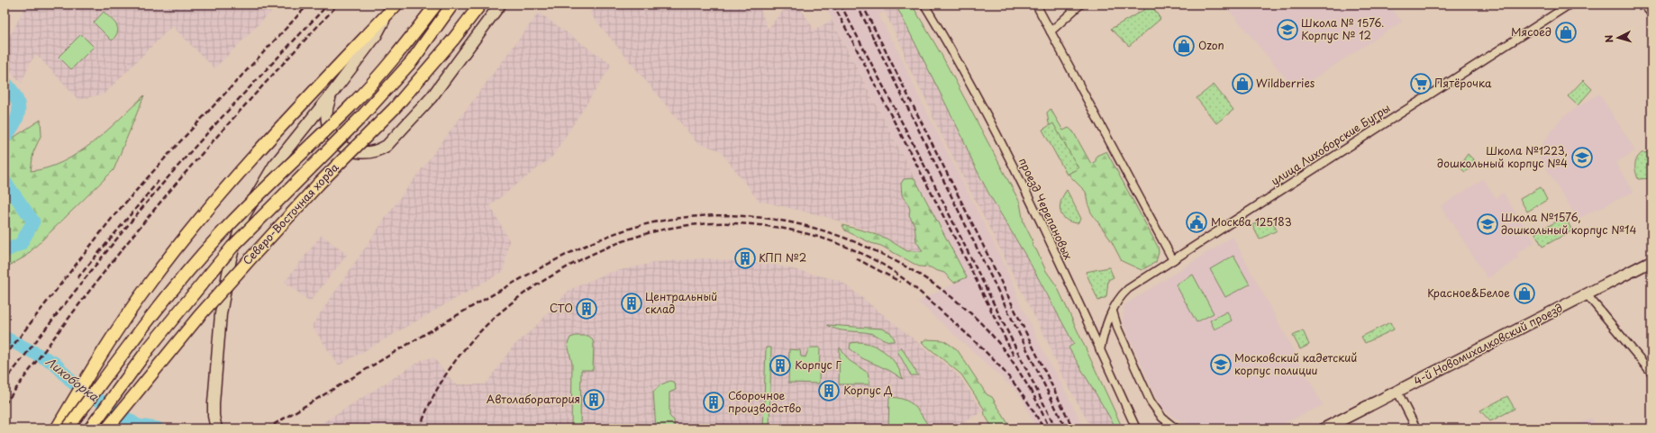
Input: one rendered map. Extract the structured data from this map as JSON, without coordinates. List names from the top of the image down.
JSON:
{
  "streets": {
    "main road": ["Северо-Восточная хорда"],
    "street": ["улица Лихоборские Бугры", "проезд Черепановых", "4-й Новомихалковский проезд"]
  },
  "crossings": [
    ["улица Лихоборские Бугры", "проезд Черепановых"]
  ],
  "water": ["Лихоборка"],
  "places": {
    "school or university": [
      "Школа № 1576. Корпус № 12",
      "Школа №1223, дошкольный корпус №4",
      "Школа №1576, дошкольный корпус №14",
      "Московский кадетский корпус полиции"
    ],
    "shop": [
      "Мясоед",
      "Ozon",
      "Wildberries",
      "Красное&Белое"
    ],
    "supermarket": ["Пятёрочка"],
    "public building": ["Москва 125183"],
    "building": [
      "КПП №2",
      "Центральный склад",
      "СТО",
      "Корпус Г",
      "Корпус Д",
      "Автолаборатория",
      "Сборочное производство"
    ]
  },
  "north": "left"
}
